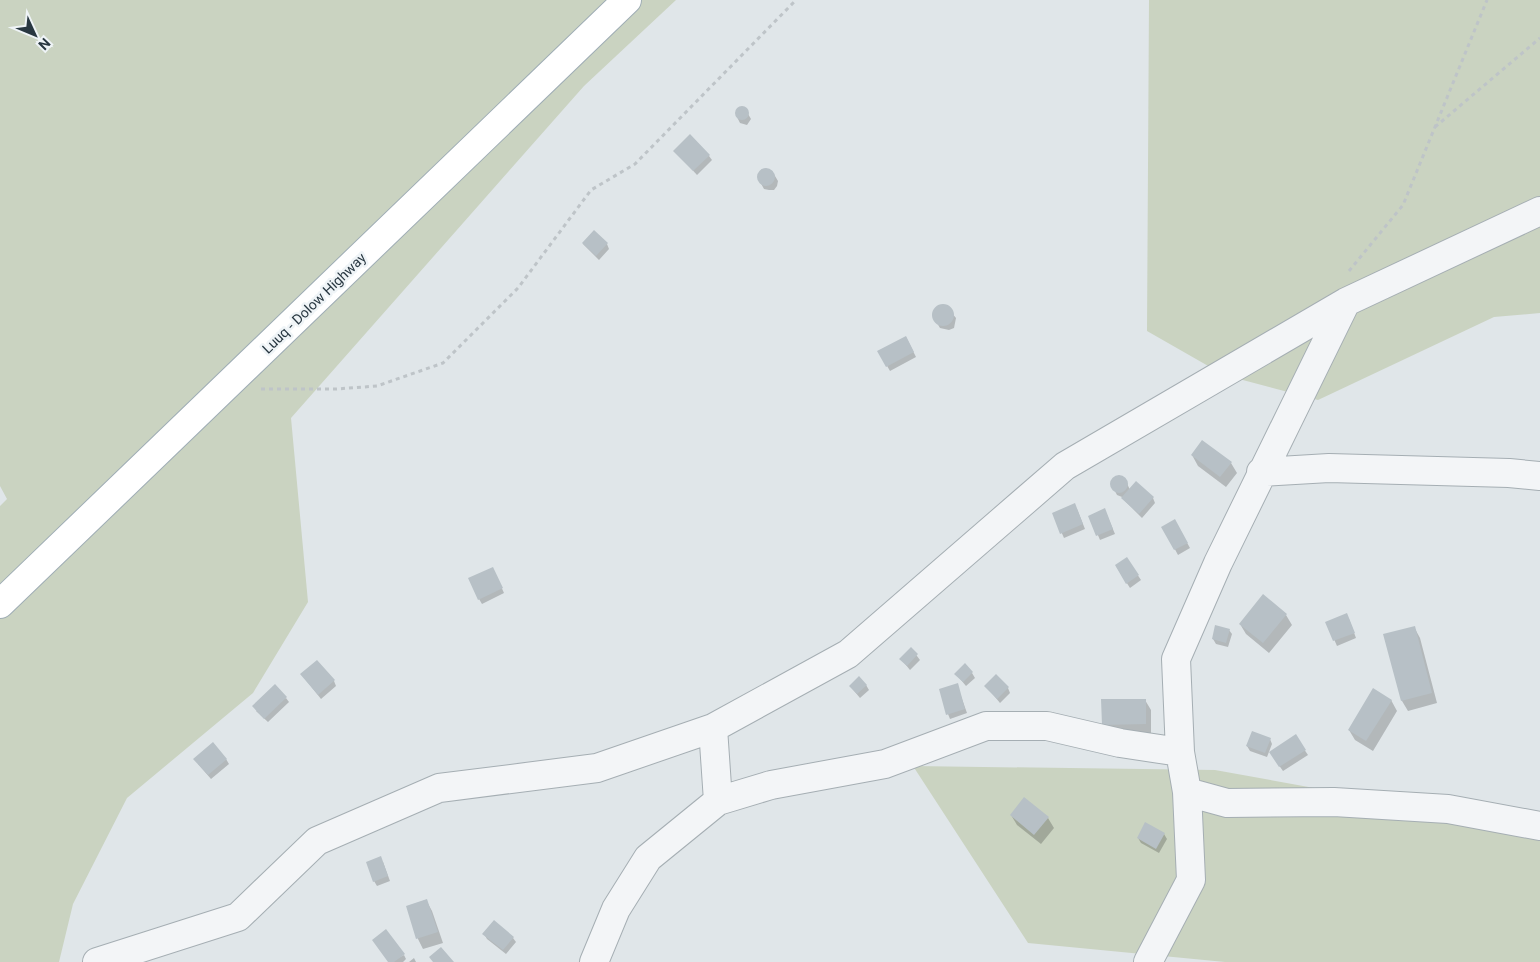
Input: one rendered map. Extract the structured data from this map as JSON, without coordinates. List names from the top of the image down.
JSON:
{
  "streets": {
    "main road": ["Luuq - Dolow Highway"]
  },
  "north": "bottom right"
}
